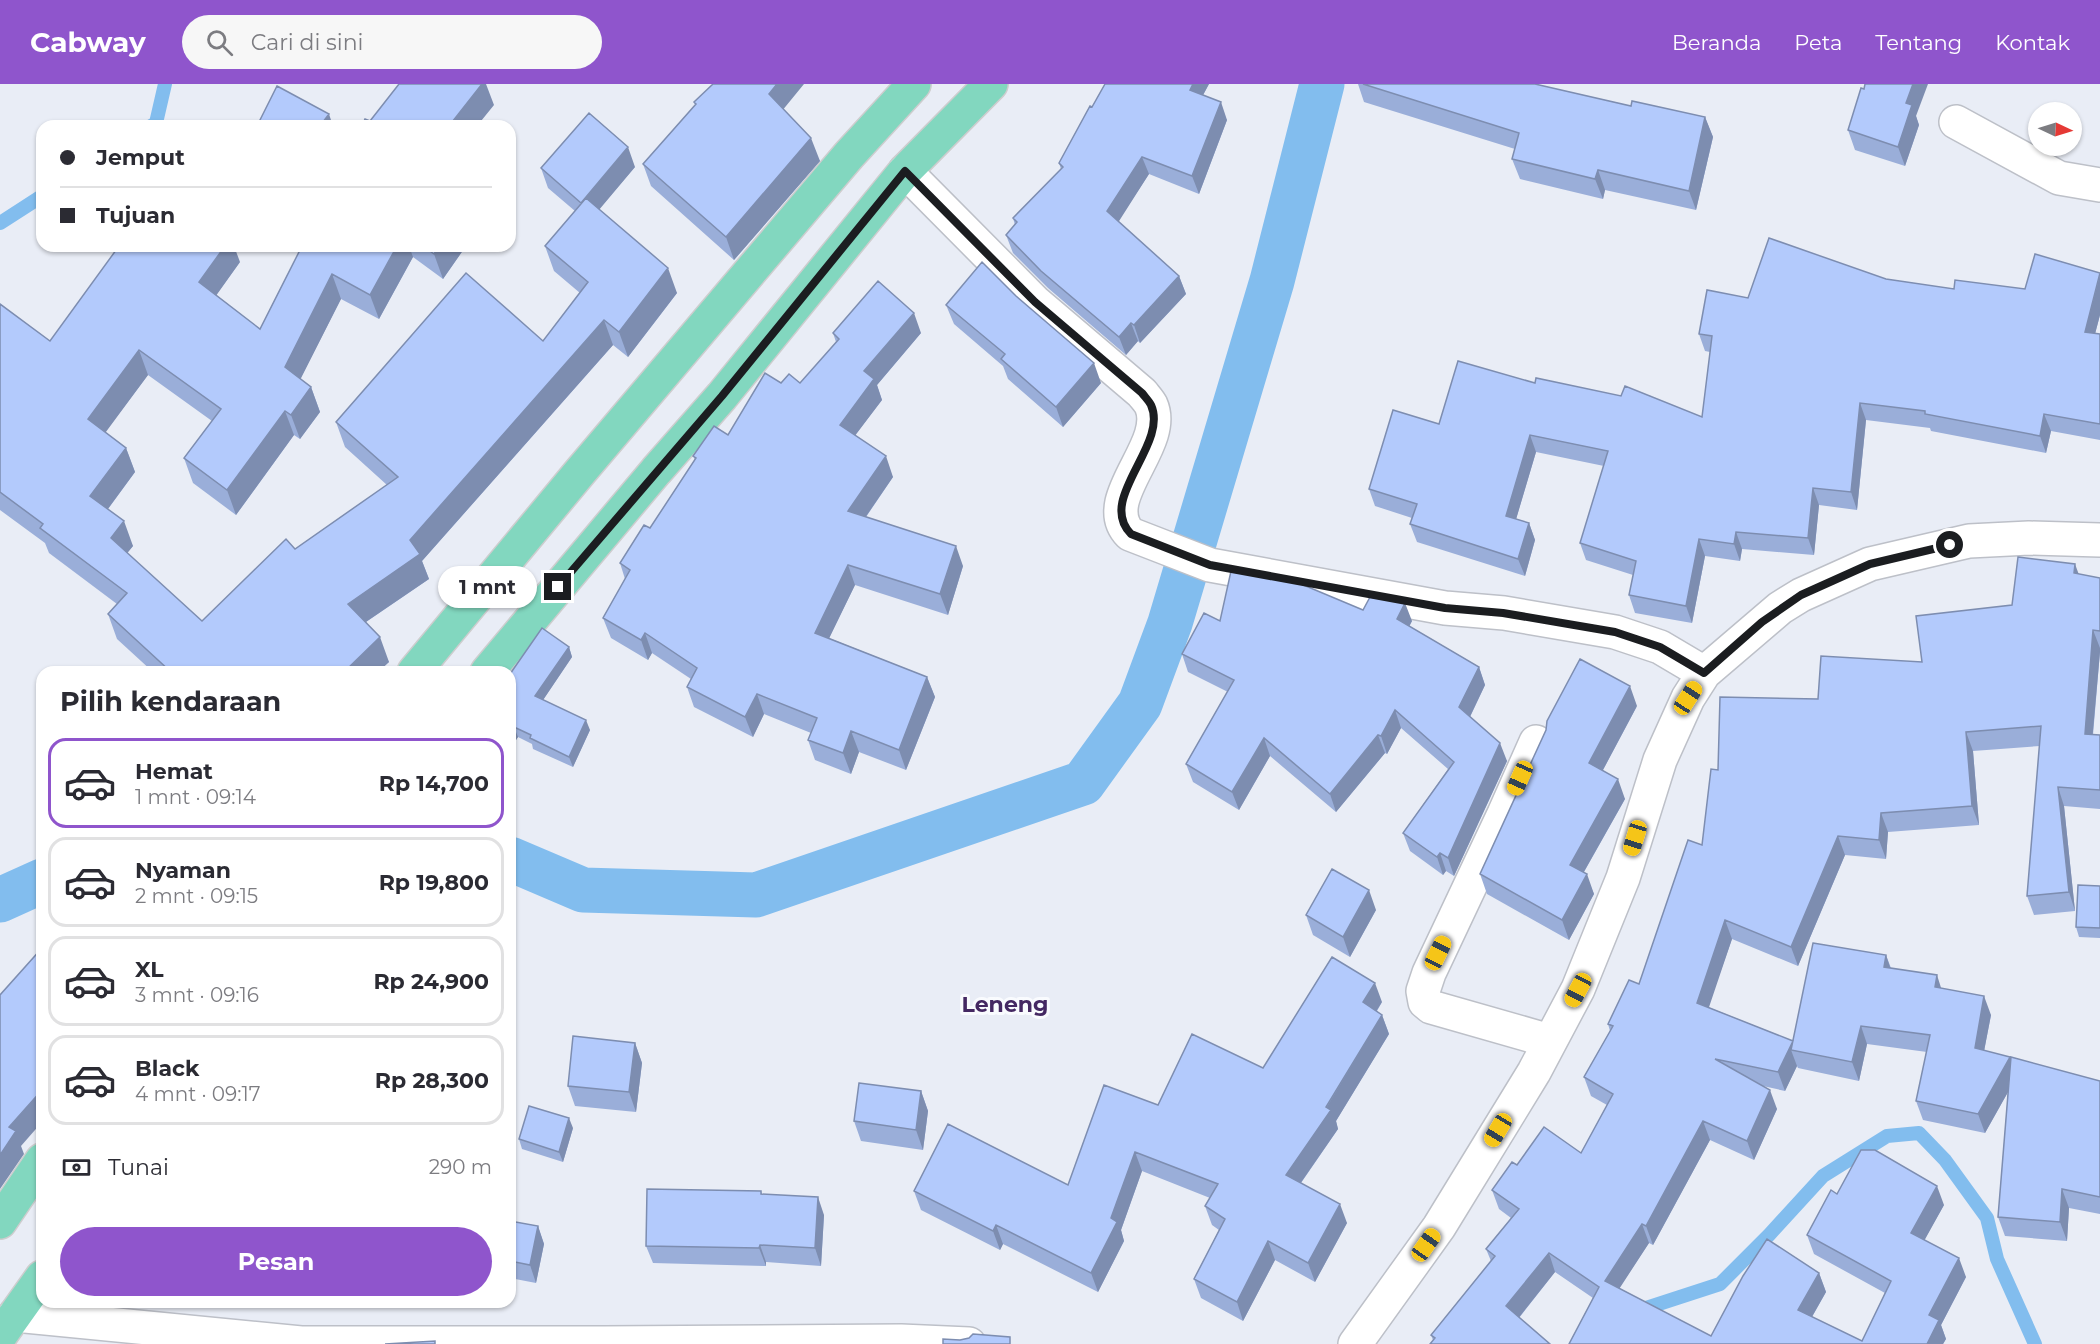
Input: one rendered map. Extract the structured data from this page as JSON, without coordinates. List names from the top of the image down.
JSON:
{
  "districts": ["Leneng"],
  "north": "right",
  "page": {
    "header": "Cabway",
    "search": "Cari di sini",
    "nav": [
      "Beranda",
      "Peta",
      "Tentang",
      "Kontak"
    ],
    "banner": ["Jemput", "Tujuan"],
    "bubble": "1 mnt",
    "heading": "Pilih kendaraan",
    "list": [
      {
        "name": "Hemat",
        "note": "1 mnt · 09:14",
        "value": "Rp 14,700"
      },
      {
        "name": "Nyaman",
        "note": "2 mnt · 09:15",
        "value": "Rp 19,800"
      },
      {
        "name": "XL",
        "note": "3 mnt · 09:16",
        "value": "Rp 24,900"
      },
      {
        "name": "Black",
        "note": "4 mnt · 09:17",
        "value": "Rp 28,300"
      }
    ],
    "pay": ["Tunai", "290 m"],
    "buttons": "Pesan"
  }
}
